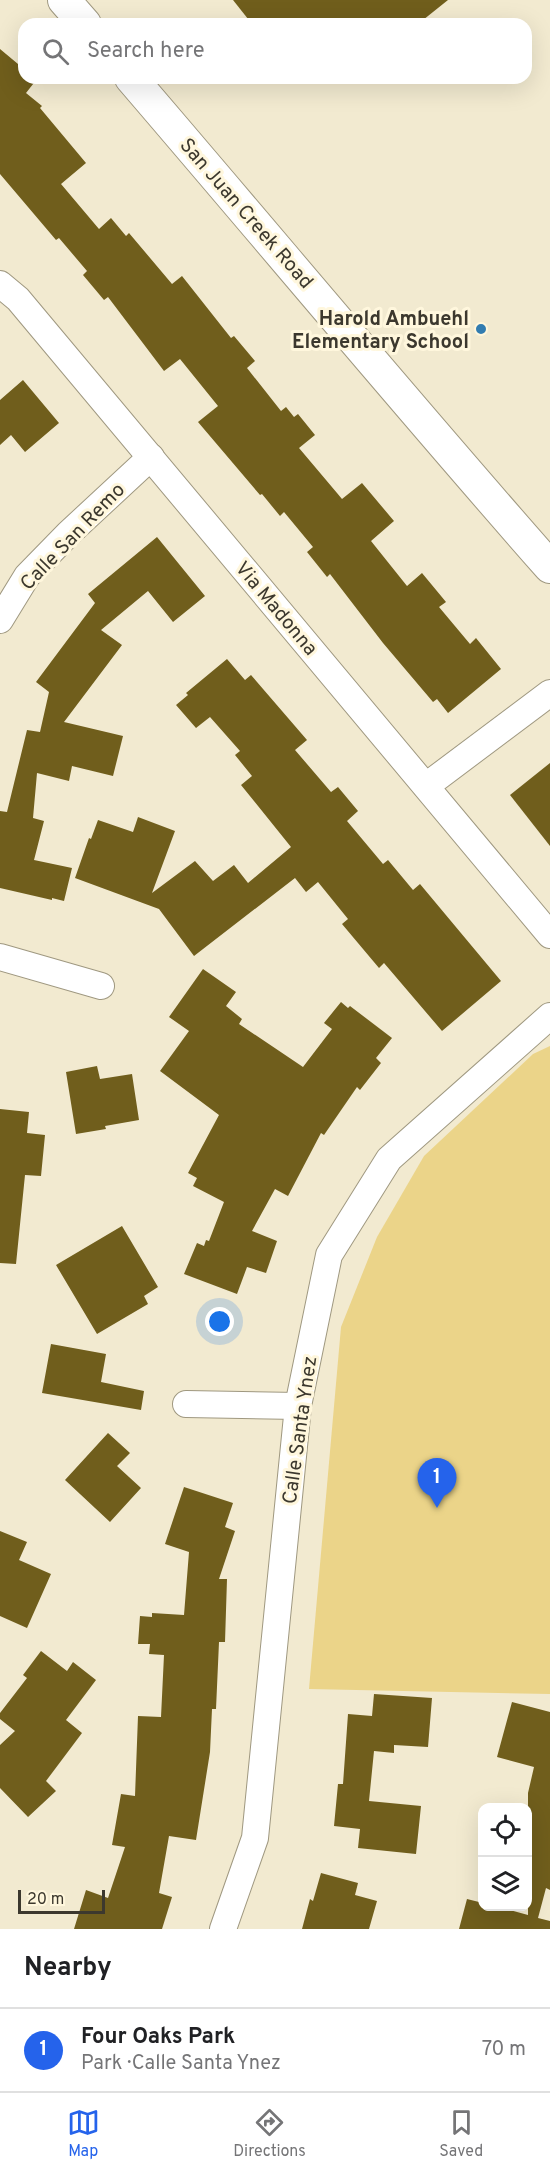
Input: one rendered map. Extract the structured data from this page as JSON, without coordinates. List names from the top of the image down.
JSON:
{
  "streets": {
    "street": [
      "San Juan Creek Road",
      "Calle San Remo",
      "Via Madonna",
      "Calle Santa Ynez"
    ]
  },
  "crossings": [
    ["Calle San Remo", "Via Madonna"]
  ],
  "places": ["Harold Ambuehl Elementary School"],
  "scale_bar": "20 m",
  "page": {
    "search": "Search here",
    "pins": "1",
    "scale": "20 m",
    "heading": "Nearby",
    "list": [
      {
        "mark": "1",
        "name": "Four Oaks Park",
        "note": "Park · Calle Santa Ynez",
        "value": "70 m"
      }
    ],
    "nav": ["Map", "Directions", "Saved"]
  }
}
